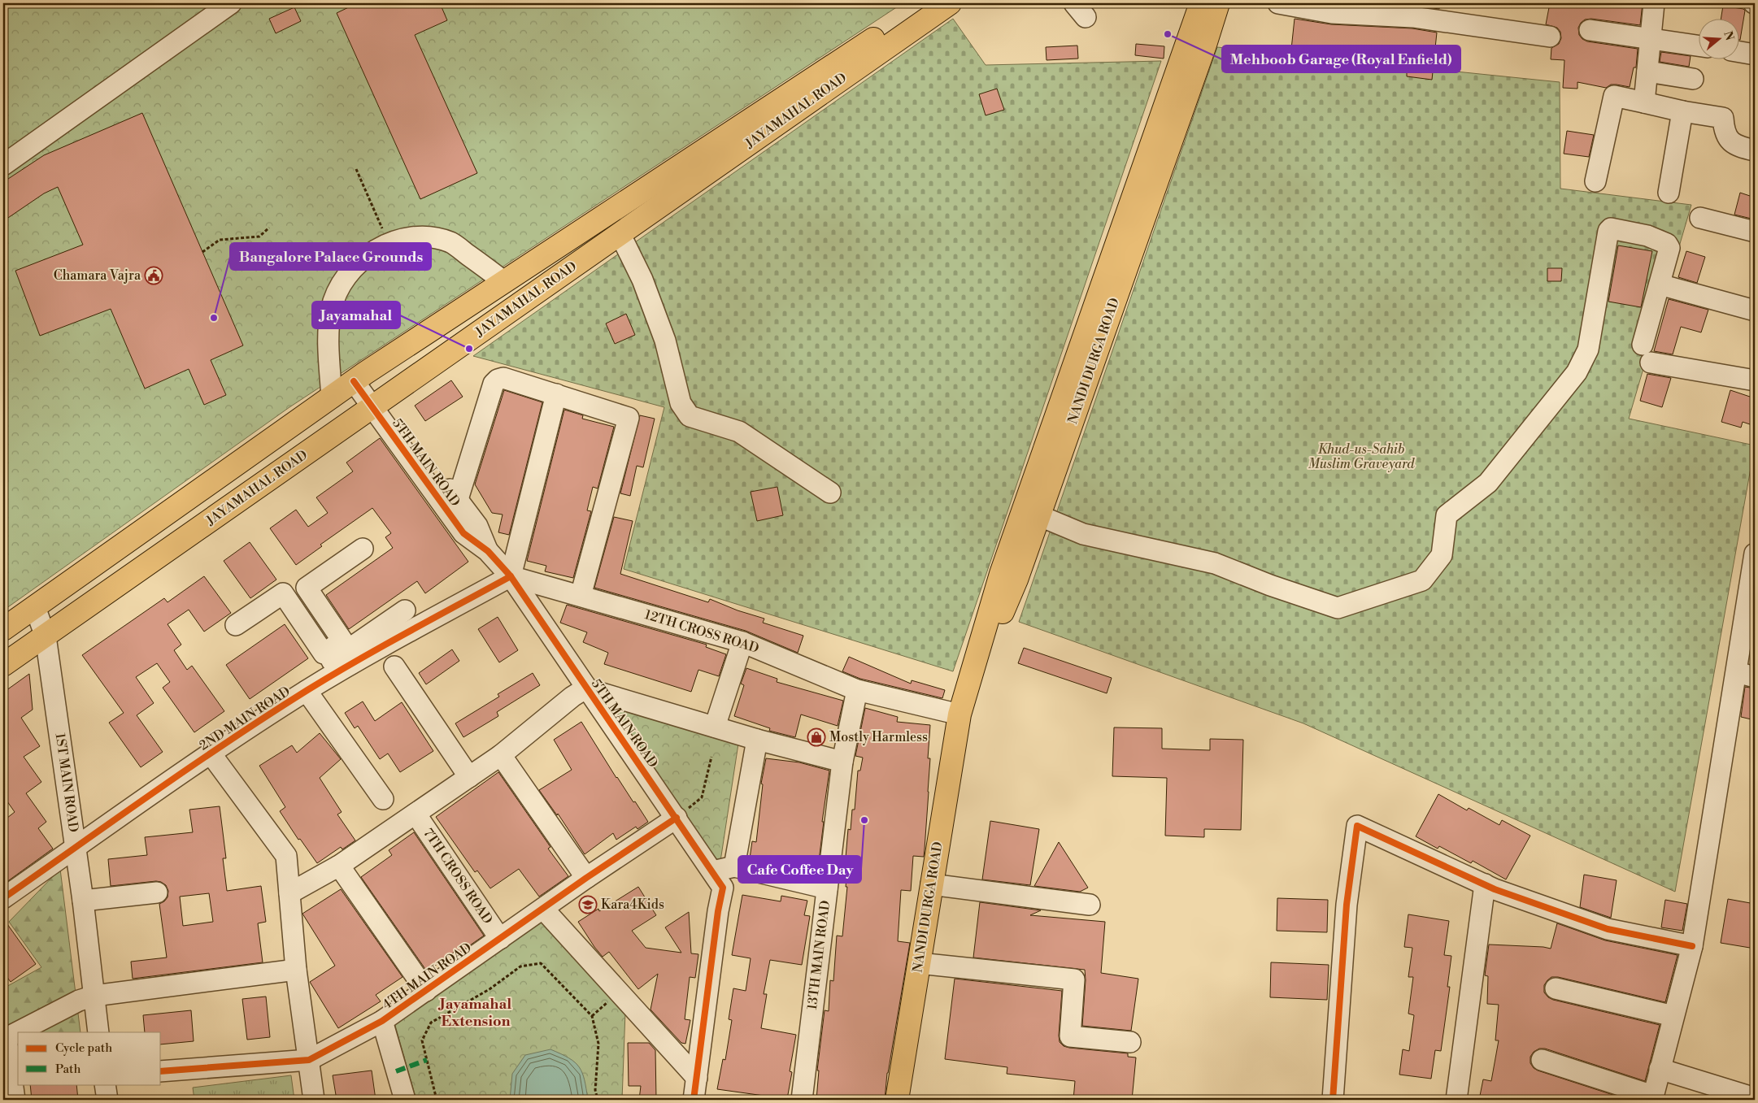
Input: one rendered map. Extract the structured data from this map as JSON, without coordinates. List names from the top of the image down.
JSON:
{
  "streets": {
    "main road": ["JAYAMAHAL ROAD", "NANDI DURGA ROAD"],
    "street": [
      "5TH MAIN ROAD",
      "12TH CROSS ROAD",
      "2ND MAIN ROAD",
      "1ST MAIN ROAD",
      "7TH CROSS ROAD",
      "13TH MAIN ROAD",
      "4TH MAIN ROAD"
    ]
  },
  "crossings": [
    ["JAYAMAHAL ROAD", "5TH MAIN ROAD"],
    ["JAYAMAHAL ROAD", "1ST MAIN ROAD"],
    ["NANDI DURGA ROAD", "12TH CROSS ROAD"],
    ["5TH MAIN ROAD", "12TH CROSS ROAD"],
    ["5TH MAIN ROAD", "2ND MAIN ROAD"],
    ["5TH MAIN ROAD", "4TH MAIN ROAD"],
    ["12TH CROSS ROAD", "2ND MAIN ROAD"],
    ["12TH CROSS ROAD", "13TH MAIN ROAD"],
    ["2ND MAIN ROAD", "1ST MAIN ROAD"],
    ["7TH CROSS ROAD", "4TH MAIN ROAD"]
  ],
  "districts": ["Jayamahal Extension"],
  "parks": ["Khud-us-Sahib Muslim Graveyard"],
  "places": {
    "other": [
      "Mehboob Garage (Royal Enfield)",
      "Bangalore Palace Grounds",
      "Jayamahal",
      "Cafe Coffee Day"
    ],
    "public building": ["Chamara Vajra"],
    "shop": ["Mostly Harmless"],
    "school or university": ["Kara4Kids"]
  },
  "legend": ["Cycle path", "Path"],
  "north": "right"
}
